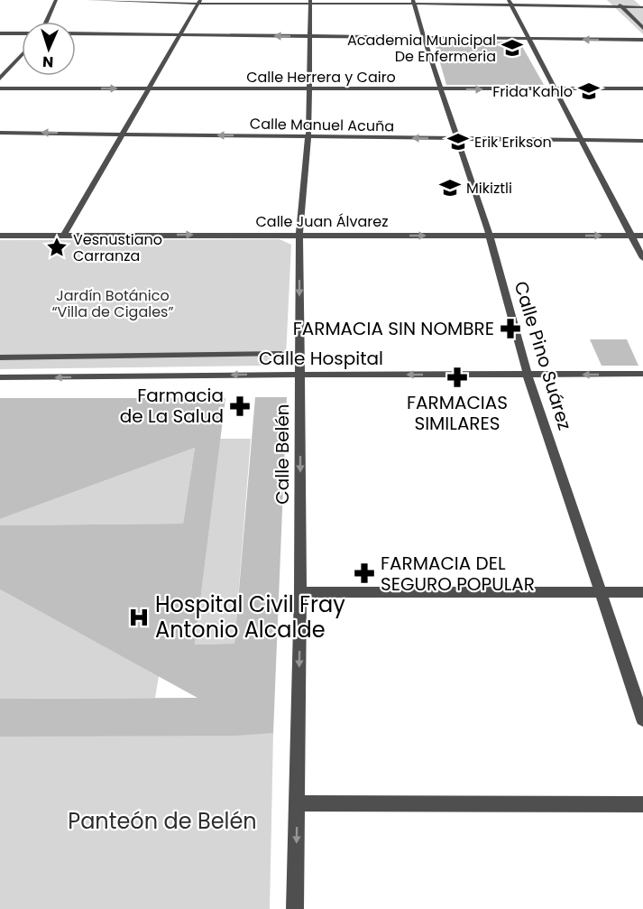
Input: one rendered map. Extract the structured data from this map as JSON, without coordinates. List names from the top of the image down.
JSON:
{
  "streets": {
    "street": [
      "Calle Herrera y Cairo",
      "Calle Manuel Acuña",
      "Calle Juan Álvarez",
      "Calle Pino Suárez",
      "Calle Hospital",
      "Calle Belén"
    ]
  },
  "crossings": [
    ["Calle Herrera y Cairo", "Calle Pino Suárez"],
    ["Calle Herrera y Cairo", "Calle Belén"],
    ["Calle Manuel Acuña", "Calle Pino Suárez"],
    ["Calle Manuel Acuña", "Calle Belén"],
    ["Calle Juan Álvarez", "Calle Pino Suárez"],
    ["Calle Juan Álvarez", "Calle Belén"],
    ["Calle Pino Suárez", "Calle Hospital"],
    ["Calle Hospital", "Calle Belén"]
  ],
  "one_way": ["Calle Manuel Acuña", "Calle Juan Álvarez", "Calle Belén"],
  "parks": ["Jardín Botánico “Villa de Cigales”", "Panteón de Belén"],
  "places": {
    "school or university": [
      "Academia Municipal De Enfermeria",
      "Frida Kahlo",
      "Erik Erikson",
      "Mikiztli"
    ],
    "place": ["Vesnustiano Carranza"],
    "pharmacy": [
      "FARMACIA SIN NOMBRE",
      "FARMACIAS SIMILARES",
      "Farmacia de La Salud",
      "FARMACIA DEL SEGURO POPULAR"
    ],
    "hospital": ["Hospital Civil Fray Antonio Alcalde"]
  },
  "north": "bottom"
}
